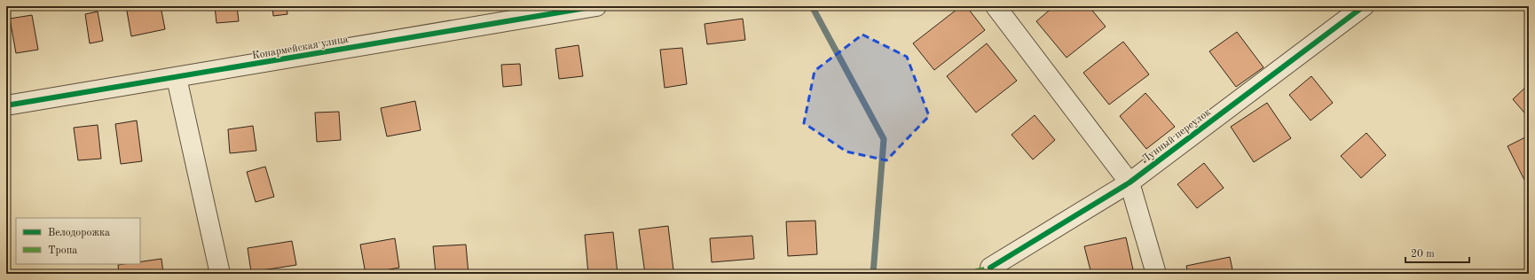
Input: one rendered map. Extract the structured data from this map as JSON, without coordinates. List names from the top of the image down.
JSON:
{
  "streets": {
    "street": ["Конармейская улица", "Лунный переулок"]
  },
  "legend": ["Велодорожка", "Тропа"],
  "scale_bar": "20 m"
}
